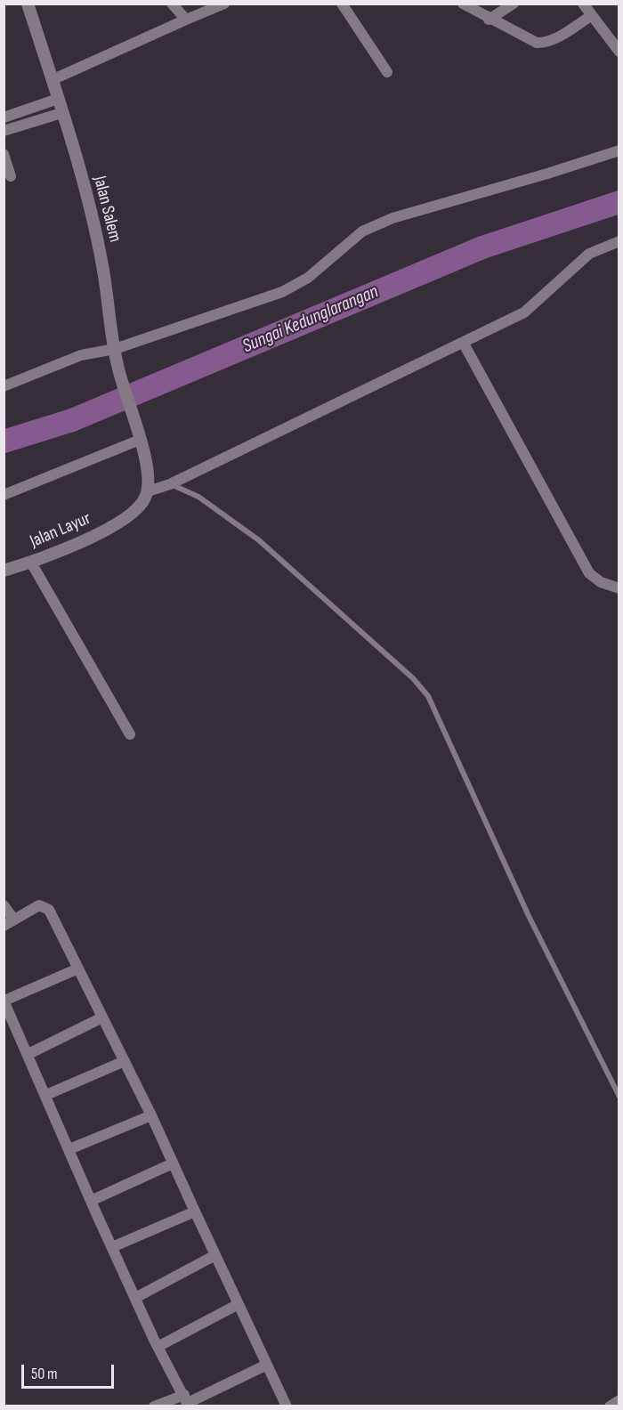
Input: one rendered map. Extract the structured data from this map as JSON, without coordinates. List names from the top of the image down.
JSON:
{
  "streets": {
    "street": ["Jalan Salem", "Jalan Layur"]
  },
  "crossings": [
    ["Jalan Salem", "Jalan Layur"]
  ],
  "water": ["Sungai Kedunglarangan"],
  "scale_bar": "50 m"
}
